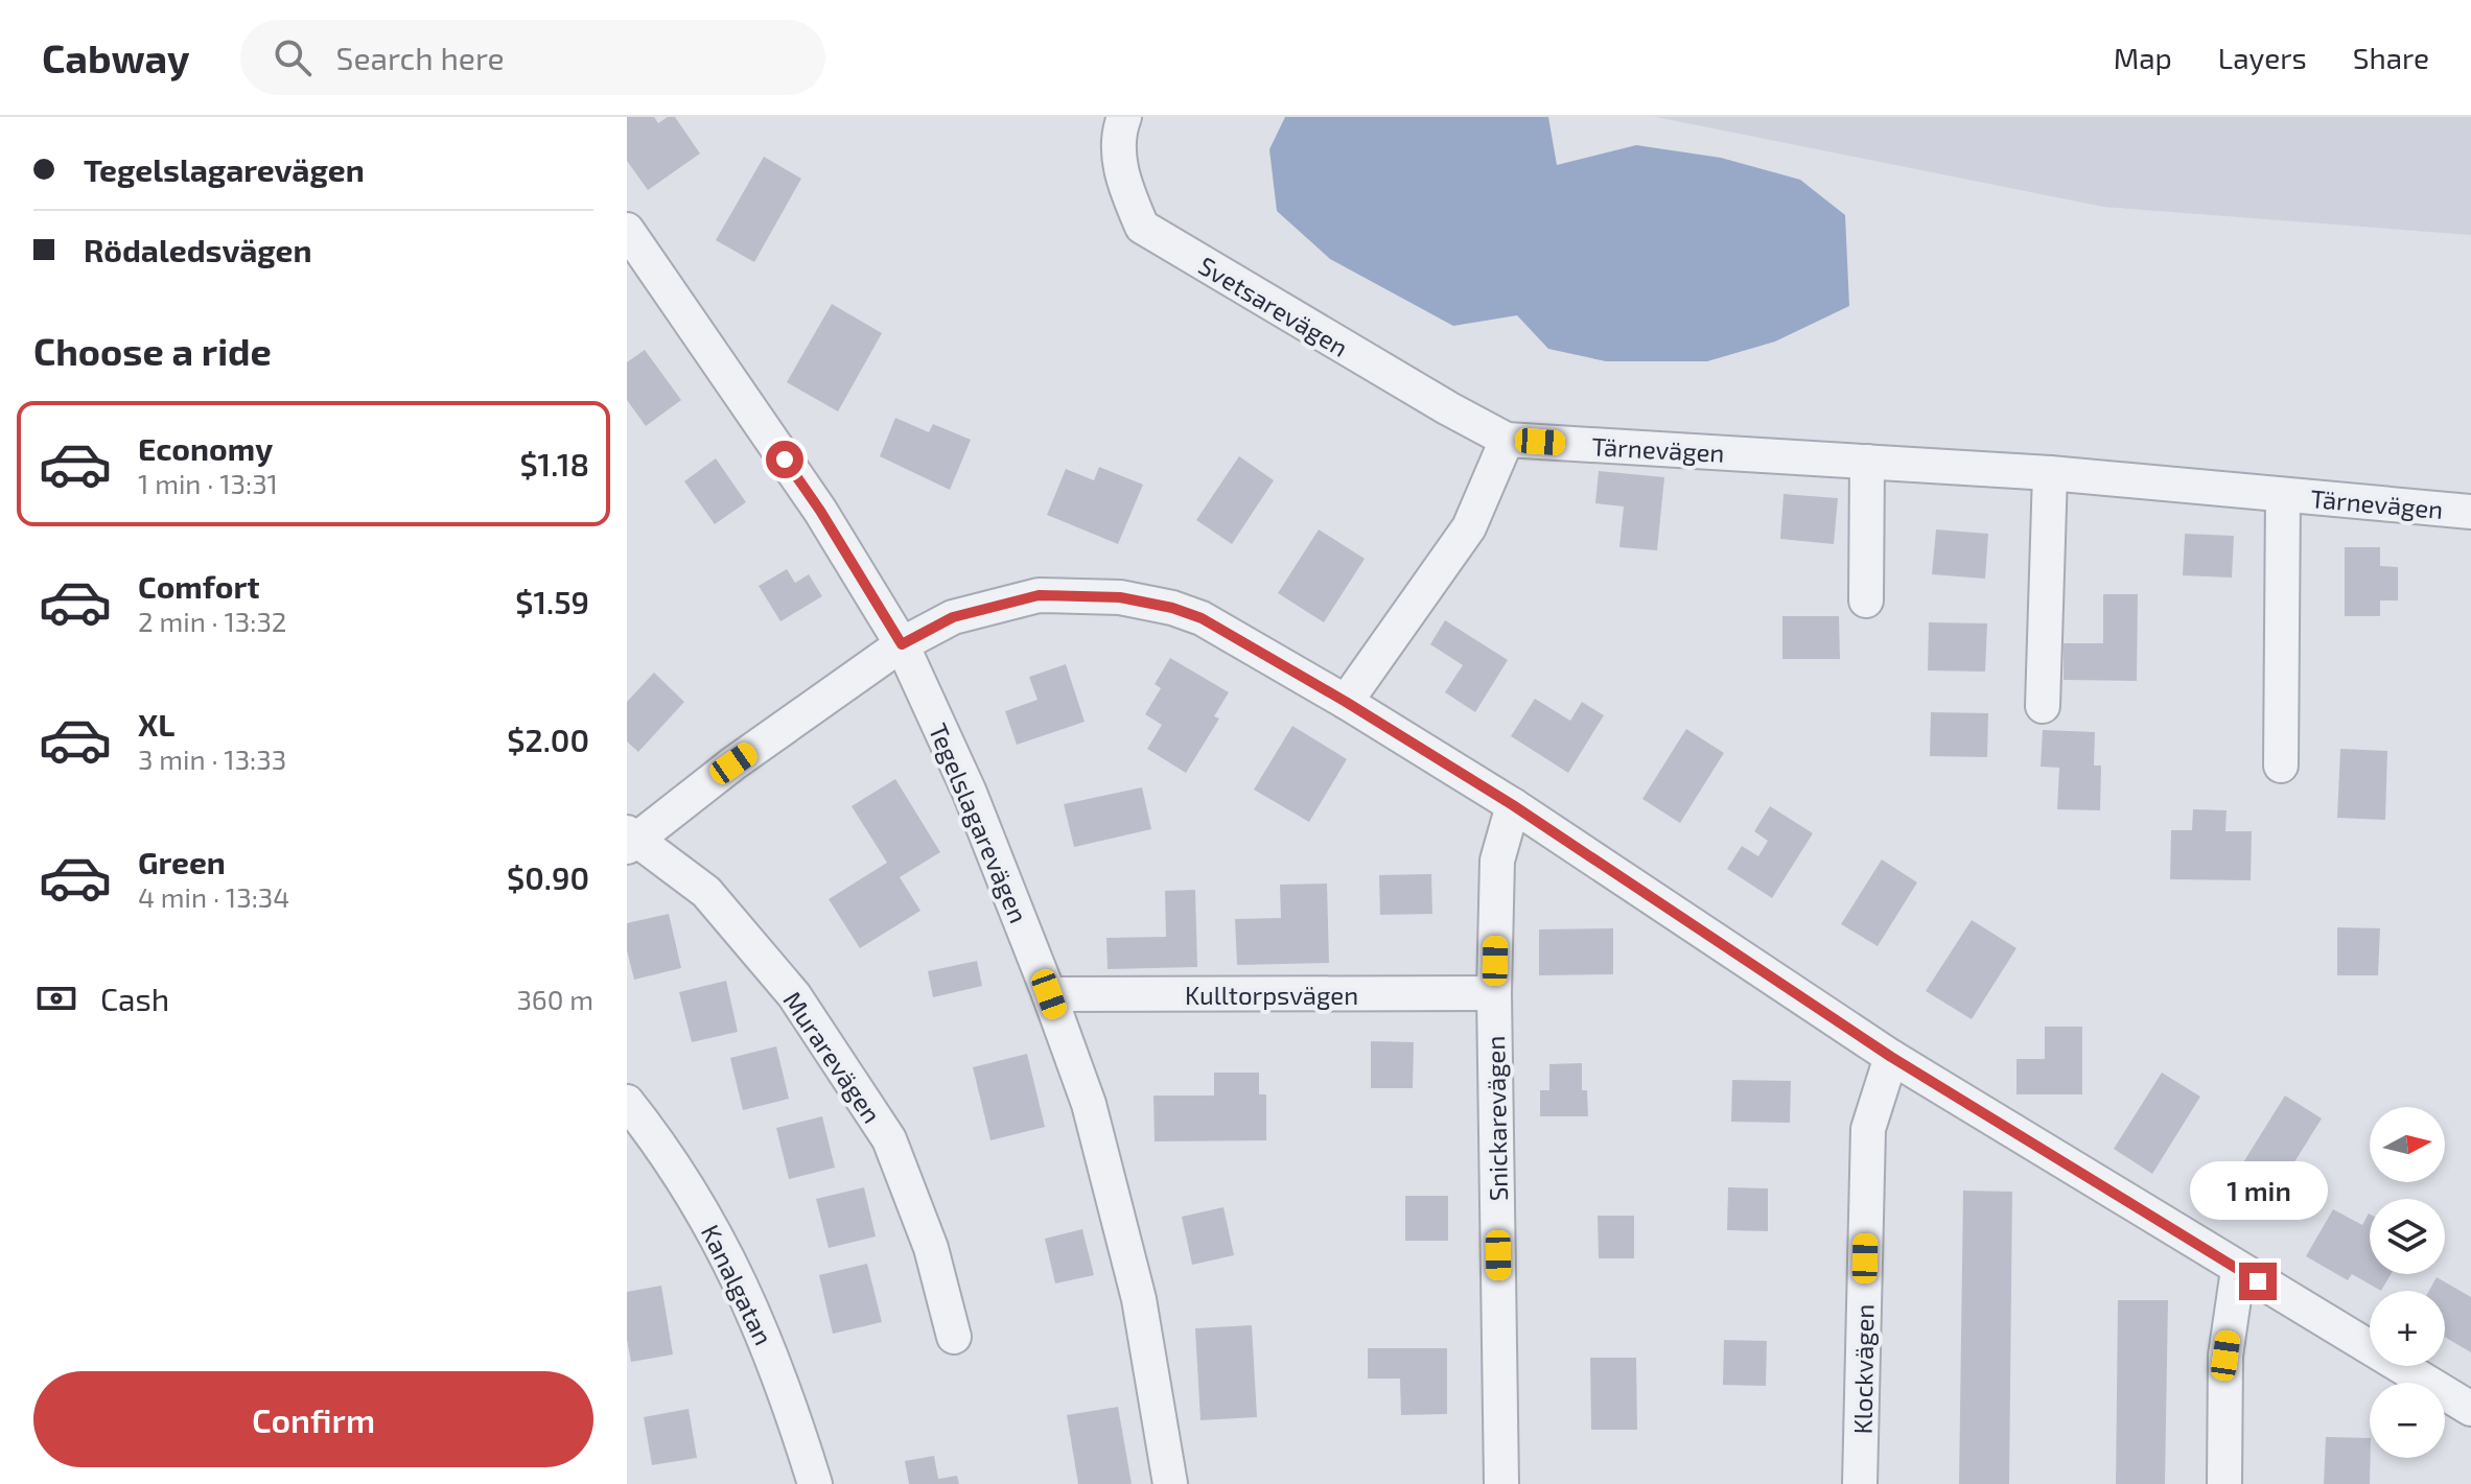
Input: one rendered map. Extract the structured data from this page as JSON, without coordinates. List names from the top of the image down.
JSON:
{
  "streets": {
    "street": [
      "Svetsarevägen",
      "Tärnevägen",
      "Tegelslagarevägen",
      "Kulltorpsvägen",
      "Murarevägen",
      "Snickarevägen",
      "Kanalgatan",
      "Klockvägen"
    ]
  },
  "crossings": [
    ["Svetsarevägen", "Tärnevägen"],
    ["Tegelslagarevägen", "Kulltorpsvägen"],
    ["Kulltorpsvägen", "Snickarevägen"]
  ],
  "north": "right",
  "page": {
    "header": "Cabway",
    "search": "Search here",
    "nav": ["Map", "Layers", "Share"],
    "banner": ["Tegelslagarevägen", "Rödaledsvägen"],
    "heading": "Choose a ride",
    "list": [
      {
        "name": "Economy",
        "note": "1 min · 13:31",
        "value": "$1.18"
      },
      {
        "name": "Comfort",
        "note": "2 min · 13:32",
        "value": "$1.59"
      },
      {
        "name": "XL",
        "note": "3 min · 13:33",
        "value": "$2.00"
      },
      {
        "name": "Green",
        "note": "4 min · 13:34",
        "value": "$0.90"
      }
    ],
    "pay": ["Cash", "360 m"],
    "map_buttons": ["+", "−"],
    "bubble": "1 min",
    "buttons": "Confirm"
  }
}
